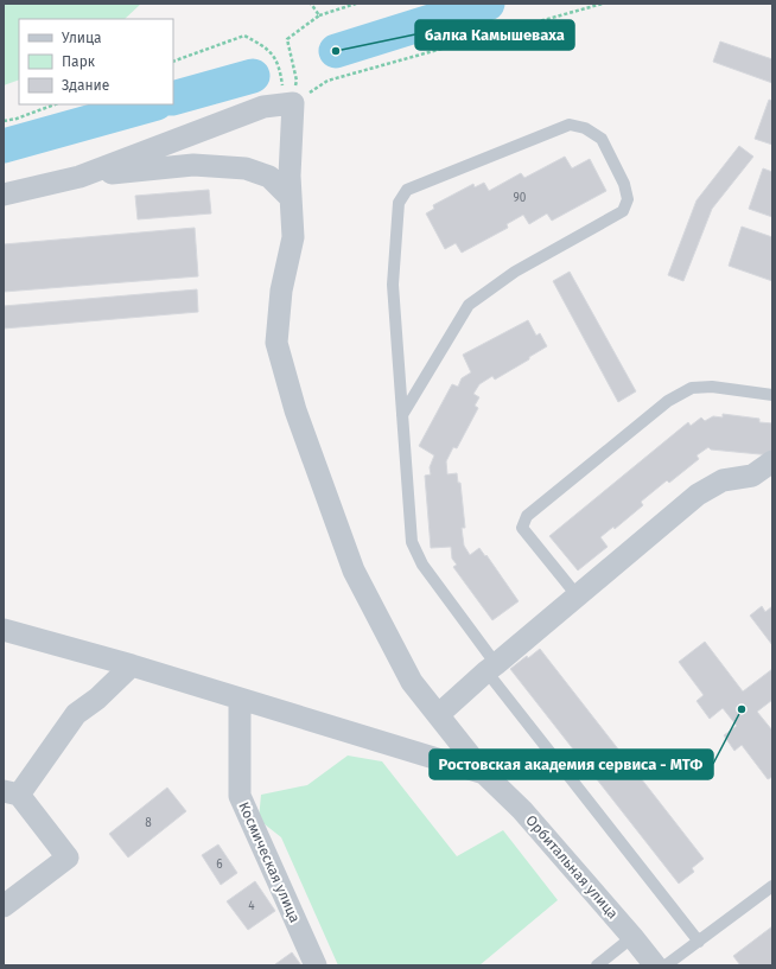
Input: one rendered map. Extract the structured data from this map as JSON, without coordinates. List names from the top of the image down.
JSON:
{
  "streets": {
    "street": ["Космическая улица", "Орбитальная улица"]
  },
  "places": ["балка Камышеваха", "Ростовская академия сервиса - МТФ"],
  "house_numbers": [
    "90",
    "8",
    "6",
    "4"
  ],
  "legend": ["Улица", "Парк", "Здание"]
}
